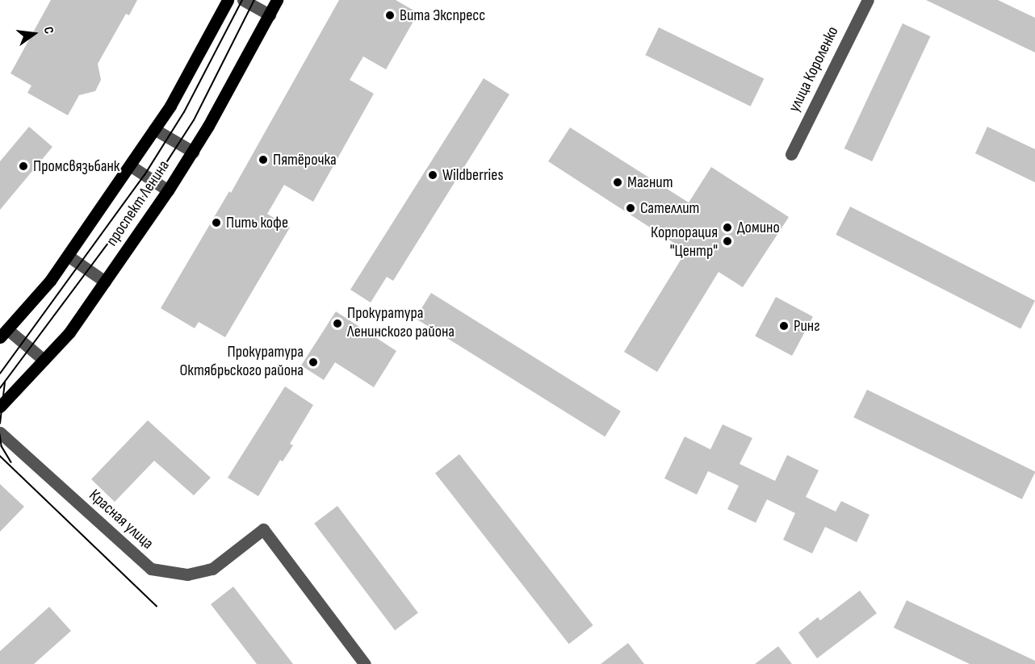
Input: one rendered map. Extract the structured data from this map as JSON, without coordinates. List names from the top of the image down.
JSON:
{
  "streets": {
    "main road": ["проспект Ленина"],
    "street": ["улица Короленко", "Красная улица"]
  },
  "places": [
    "Вита Экспресс",
    "Пятёрочка",
    "Промсвязьбанк",
    "Wildberries",
    "Магнит",
    "Сателлит",
    "Пить кофе",
    "Домино",
    "Корпорация \"Центр\"",
    "Прокуратура Ленинского района",
    "Ринг",
    "Прокуратура Октябрьского района"
  ],
  "north": "right"
}
